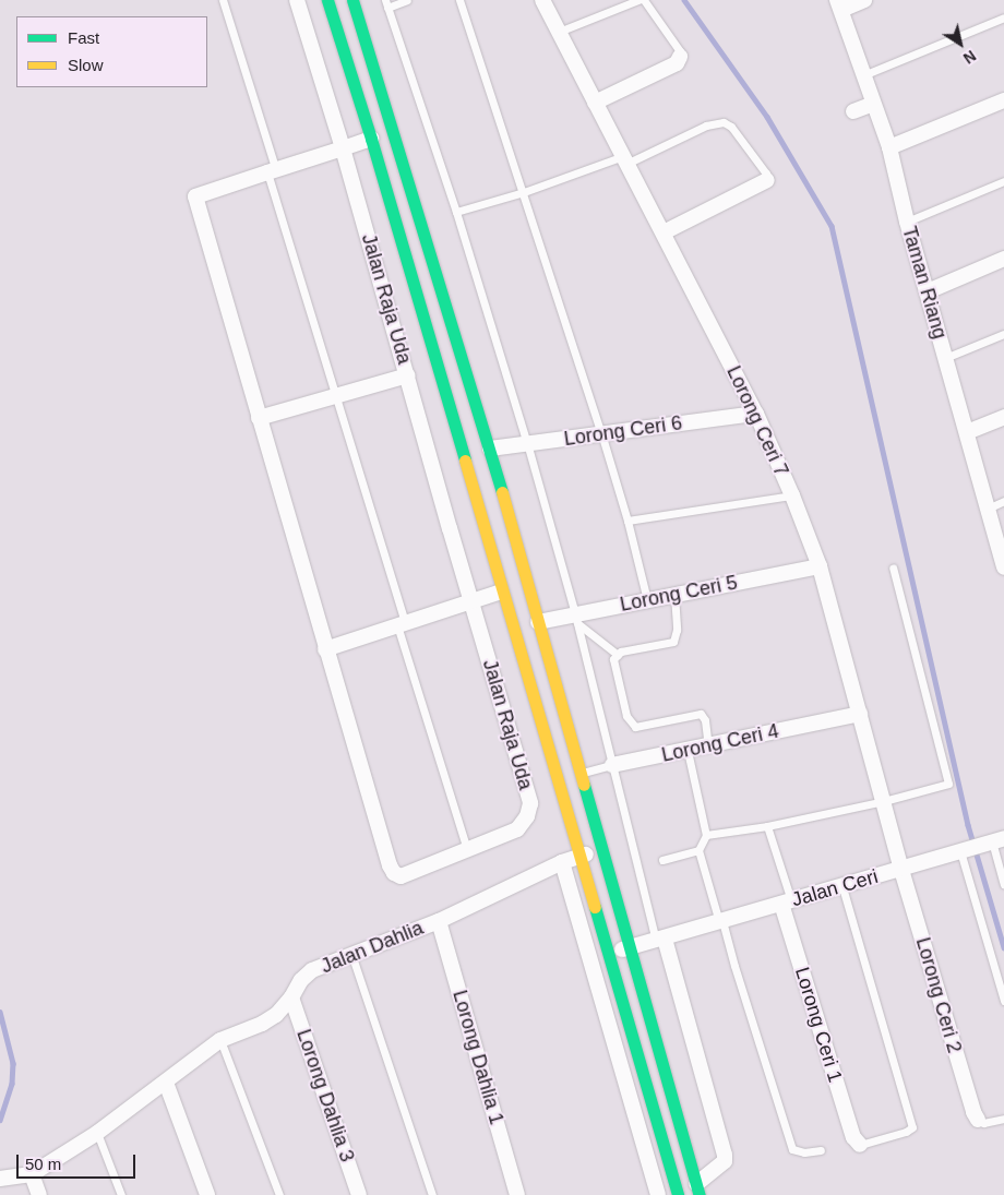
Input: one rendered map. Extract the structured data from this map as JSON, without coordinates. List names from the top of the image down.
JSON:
{
  "streets": {
    "main road": ["Jalan Raja Uda"],
    "street": [
      "Taman Riang",
      "Lorong Ceri 7",
      "Lorong Ceri 6",
      "Lorong Ceri 5",
      "Lorong Ceri 4",
      "Jalan Ceri",
      "Jalan Dahlia",
      "Lorong Ceri 2",
      "Lorong Ceri 1",
      "Lorong Dahlia 1",
      "Lorong Dahlia 3"
    ]
  },
  "crossings": [
    ["Jalan Raja Uda", "Jalan Ceri"],
    ["Jalan Raja Uda", "Jalan Dahlia"],
    ["Lorong Ceri 7", "Lorong Ceri 6"],
    ["Lorong Ceri 7", "Lorong Ceri 5"],
    ["Lorong Ceri 7", "Lorong Ceri 4"],
    ["Lorong Ceri 7", "Jalan Ceri"],
    ["Lorong Ceri 7", "Lorong Ceri 2"],
    ["Jalan Ceri", "Lorong Ceri 2"],
    ["Jalan Ceri", "Lorong Ceri 1"],
    ["Jalan Dahlia", "Lorong Dahlia 1"],
    ["Jalan Dahlia", "Lorong Dahlia 3"]
  ],
  "legend": ["Fast", "Slow"],
  "scale_bar": "50 m",
  "north": "bottom right"
}
